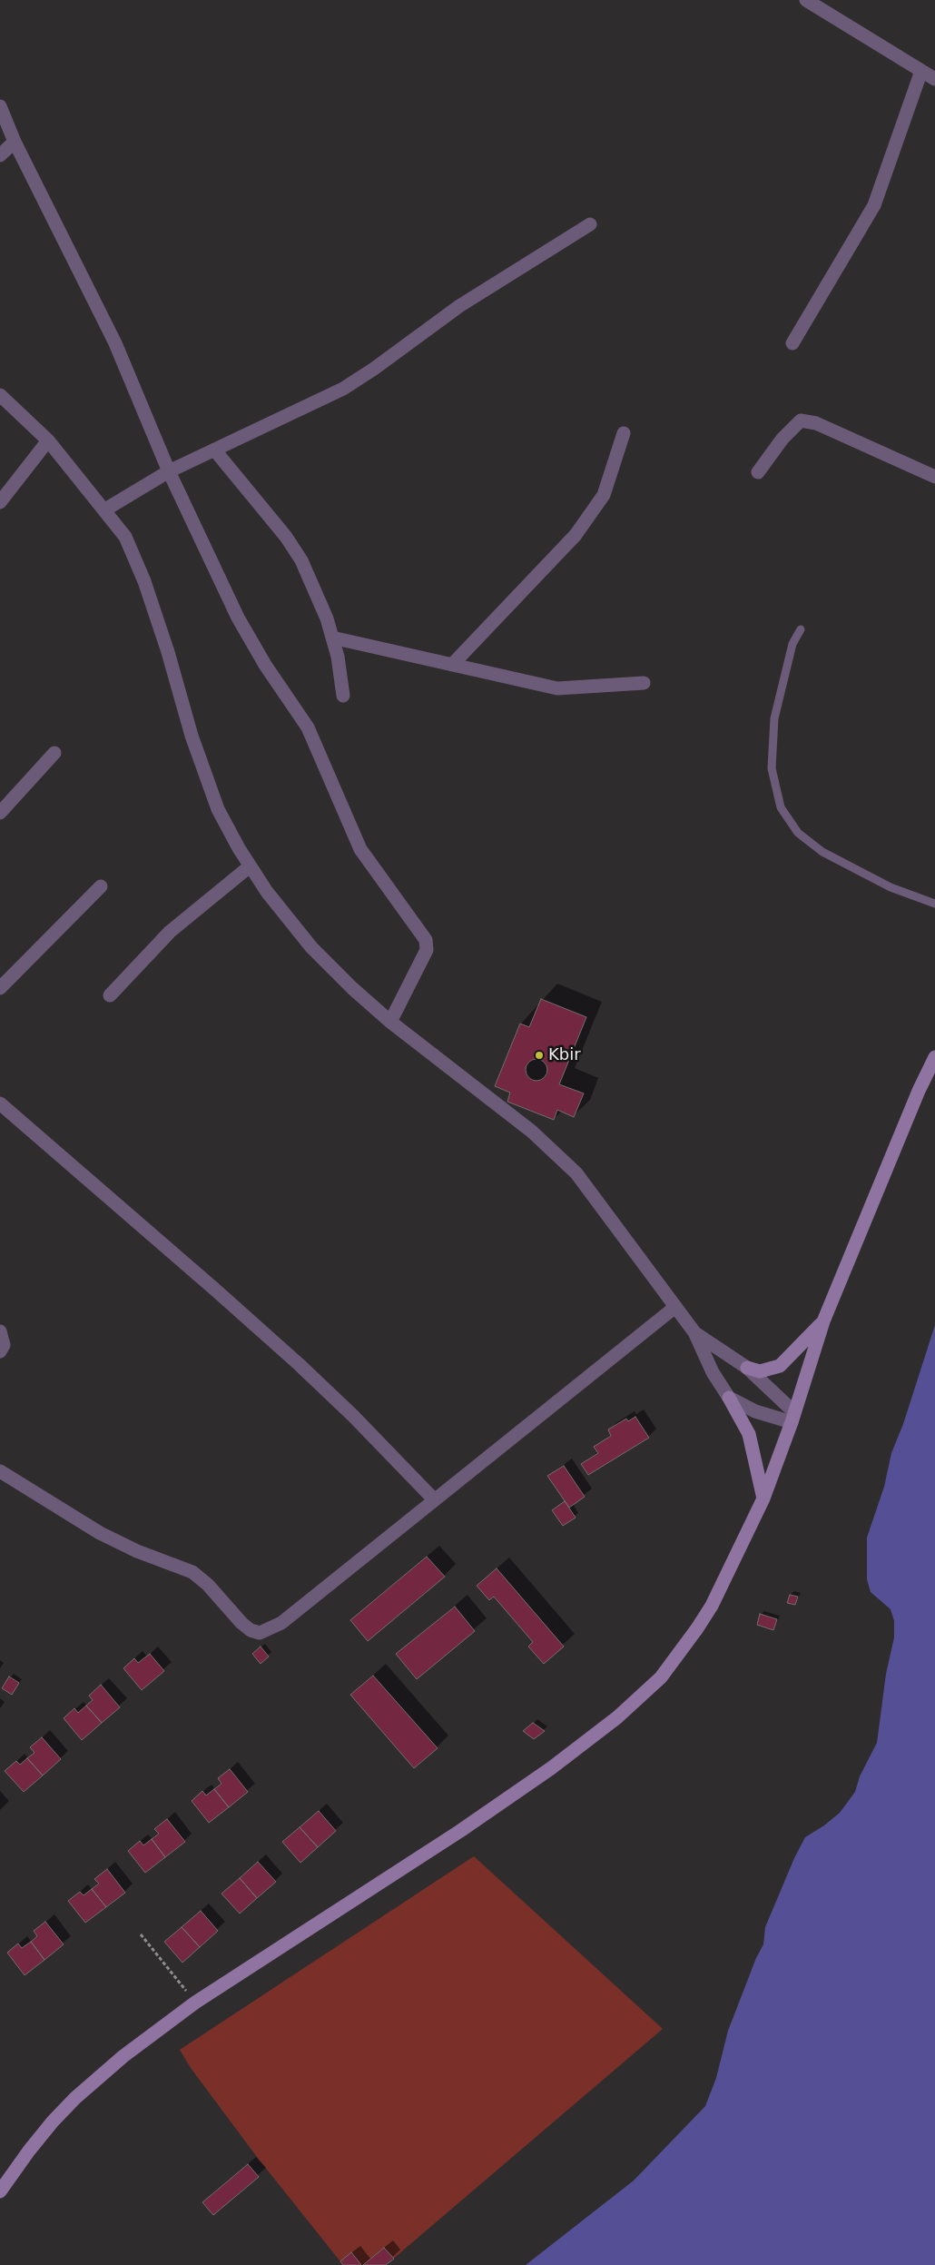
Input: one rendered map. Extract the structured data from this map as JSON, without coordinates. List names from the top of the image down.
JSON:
{
  "places": ["Kbir"]
}
